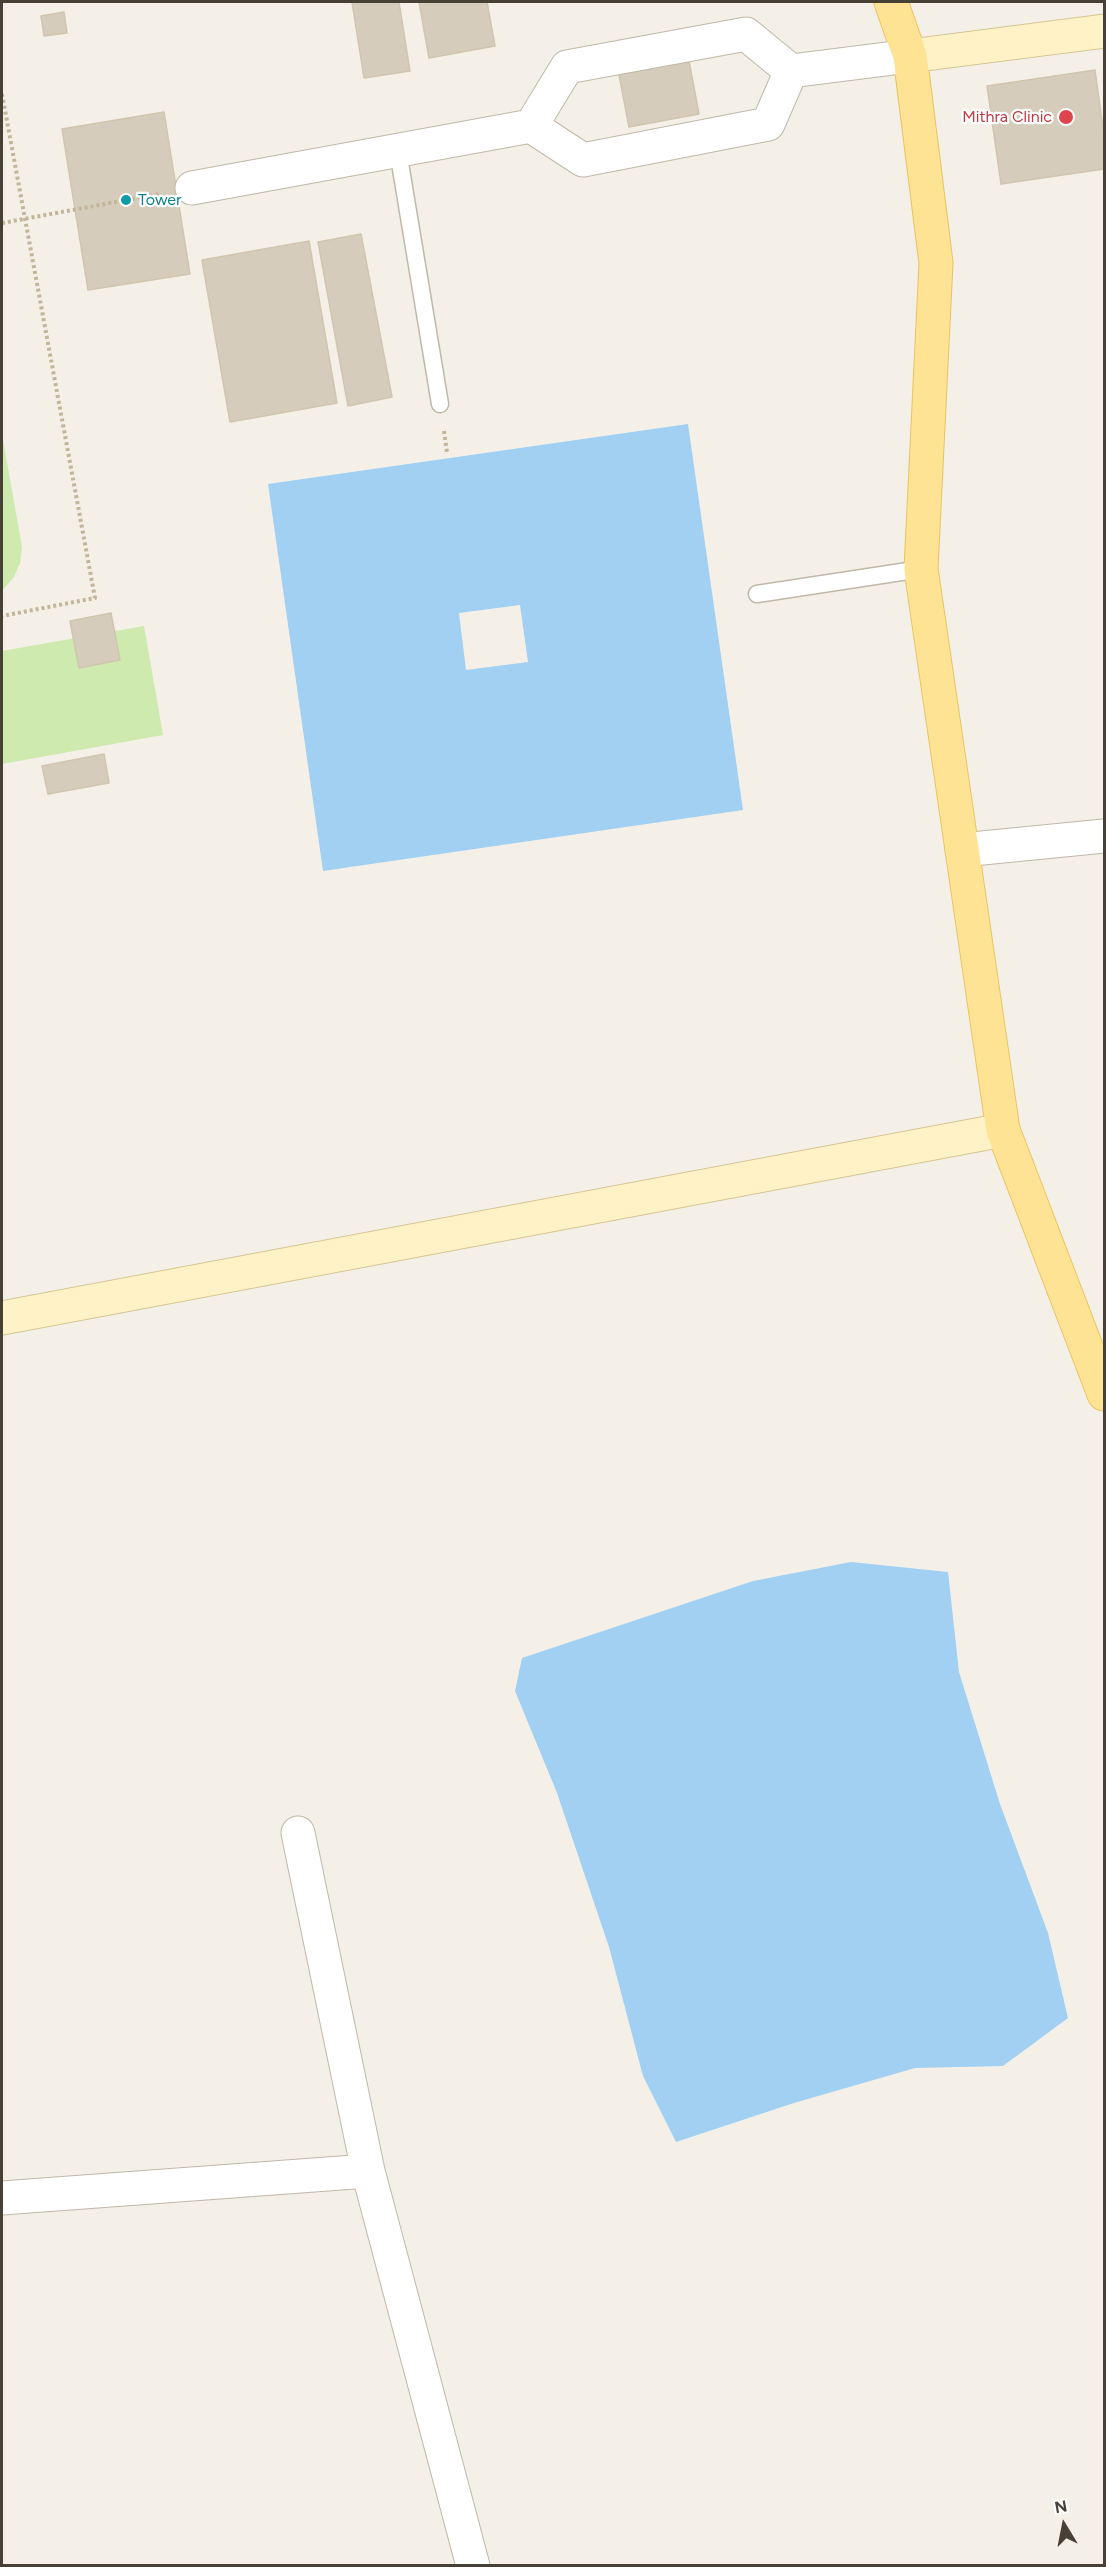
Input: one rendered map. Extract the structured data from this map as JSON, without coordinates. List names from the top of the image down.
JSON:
{
  "places": ["Mithra Clinic", "Tower"],
  "north": "top"
}
